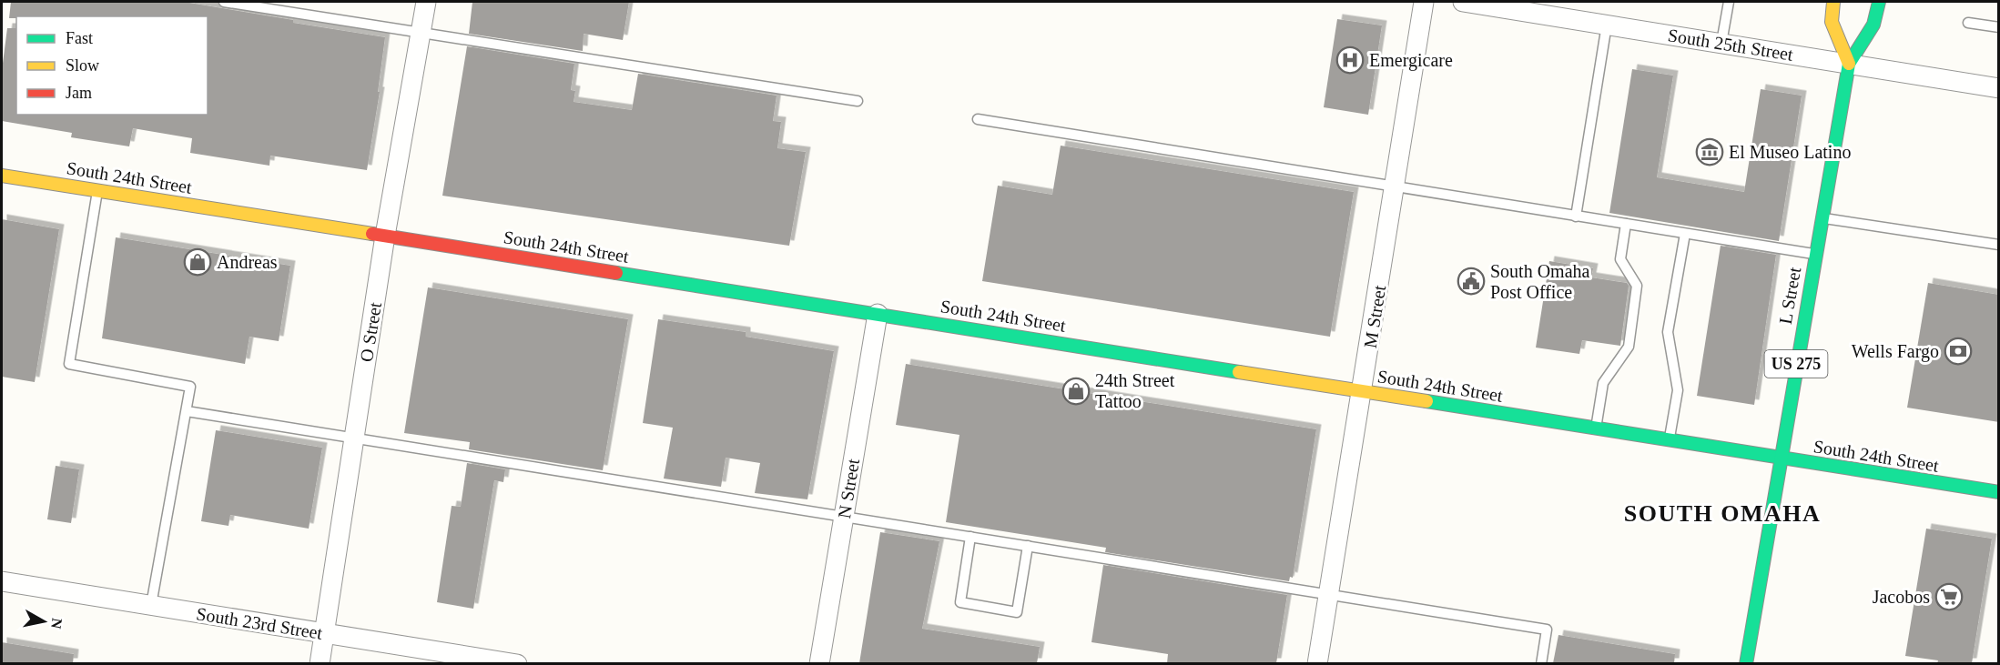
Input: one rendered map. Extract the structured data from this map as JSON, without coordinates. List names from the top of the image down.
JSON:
{
  "streets": {
    "main road": ["South 24th Street", "L Street", "US 275"],
    "street": [
      "South 25th Street",
      "M Street",
      "O Street",
      "N Street",
      "South 23rd Street"
    ]
  },
  "crossings": [
    ["South 25th Street", "L Street"],
    ["South 24th Street", "L Street"],
    ["South 24th Street", "M Street"],
    ["South 24th Street", "O Street"],
    ["South 24th Street", "N Street"],
    ["O Street", "South 23rd Street"]
  ],
  "districts": ["SOUTH OMAHA"],
  "places": {
    "hospital": ["Emergicare"],
    "museum": ["El Museo Latino"],
    "shop": ["Andreas", "24th Street Tattoo"],
    "public building": ["South Omaha Post Office"],
    "bank": ["Wells Fargo"],
    "supermarket": ["Jacobos"]
  },
  "legend": ["Fast", "Slow", "Jam"],
  "north": "right"
}
